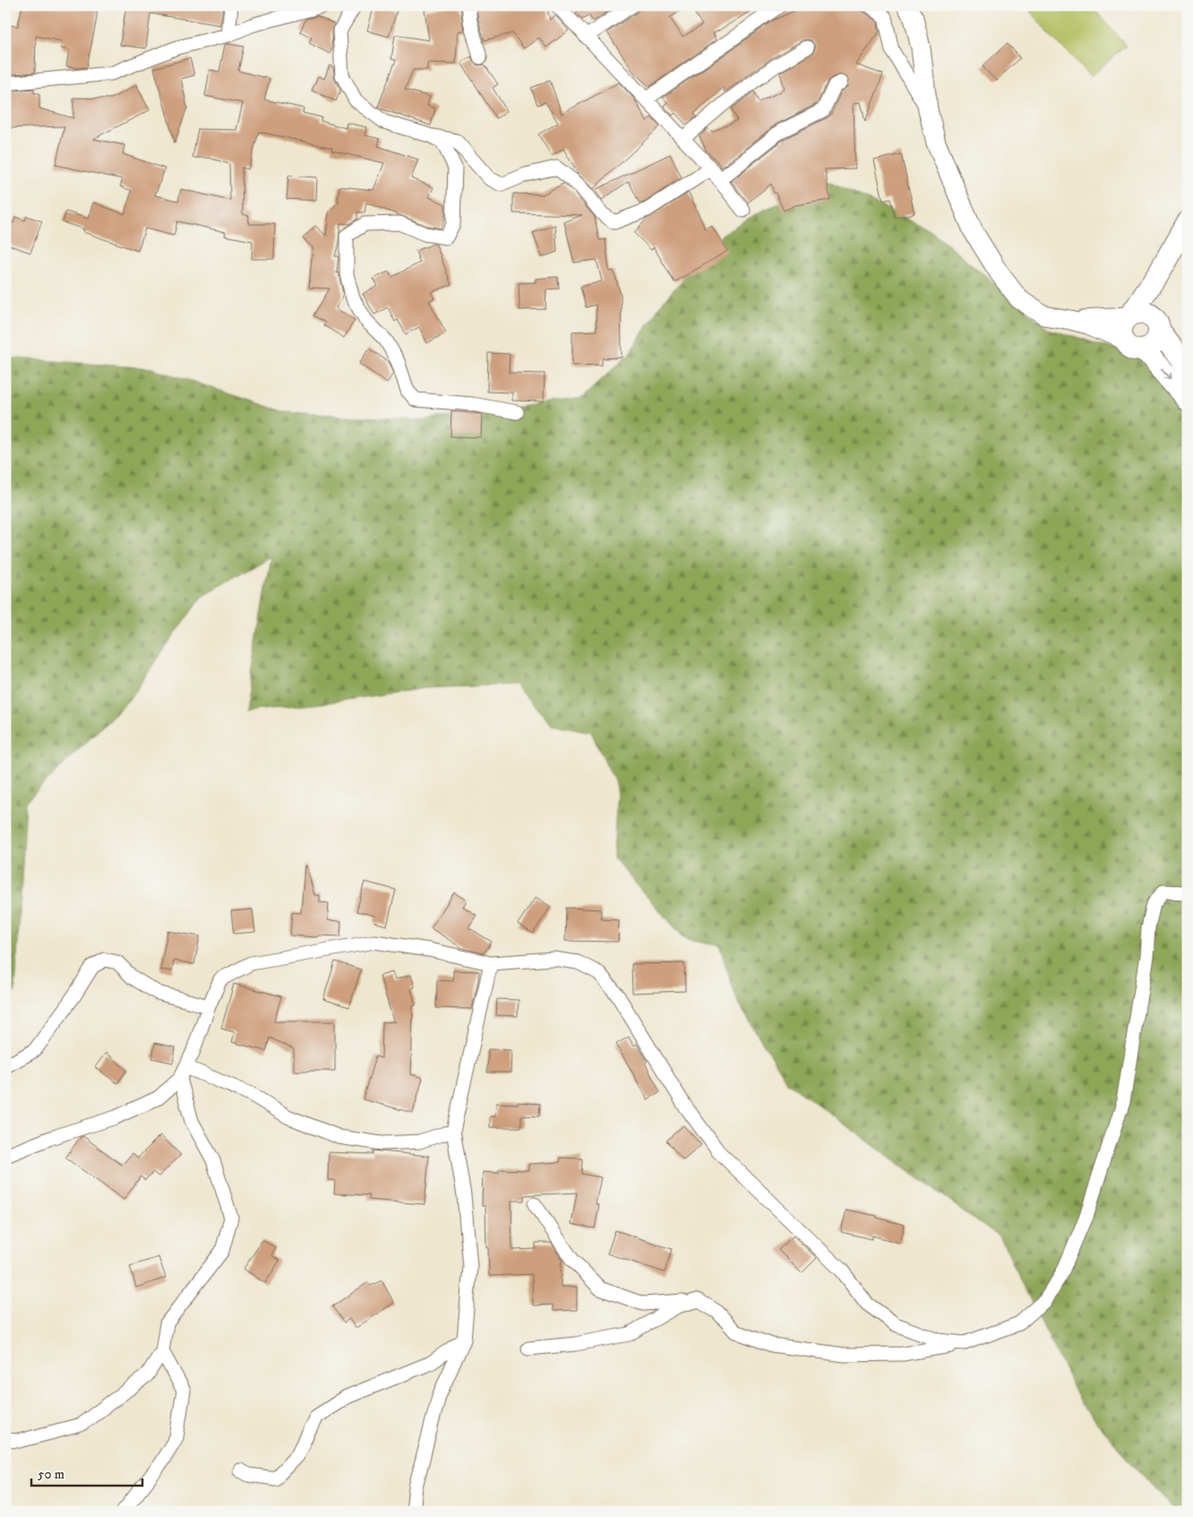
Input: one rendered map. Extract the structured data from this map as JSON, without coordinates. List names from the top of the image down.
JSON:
{
  "scale_bar": "50 m"
}
